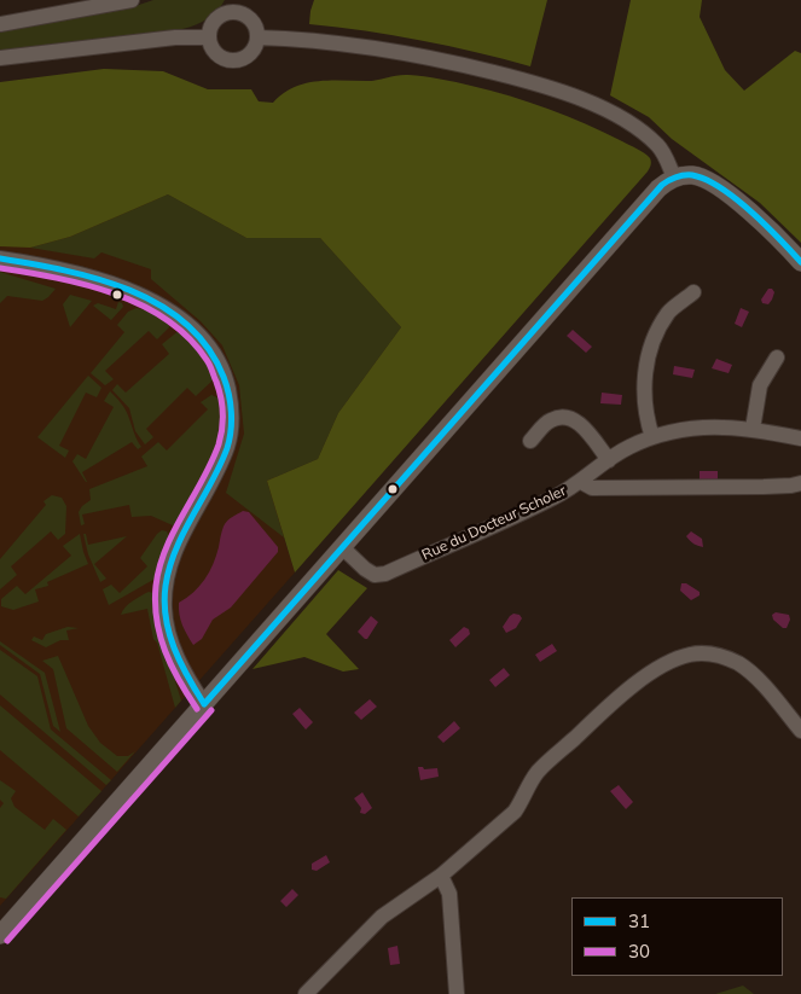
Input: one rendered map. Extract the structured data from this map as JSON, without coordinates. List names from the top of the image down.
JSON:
{
  "streets": {
    "street": ["Rue du Docteur Scholer"]
  },
  "lines": ["transit line 31", "transit line 30"],
  "legend": ["31", "30"]
}
